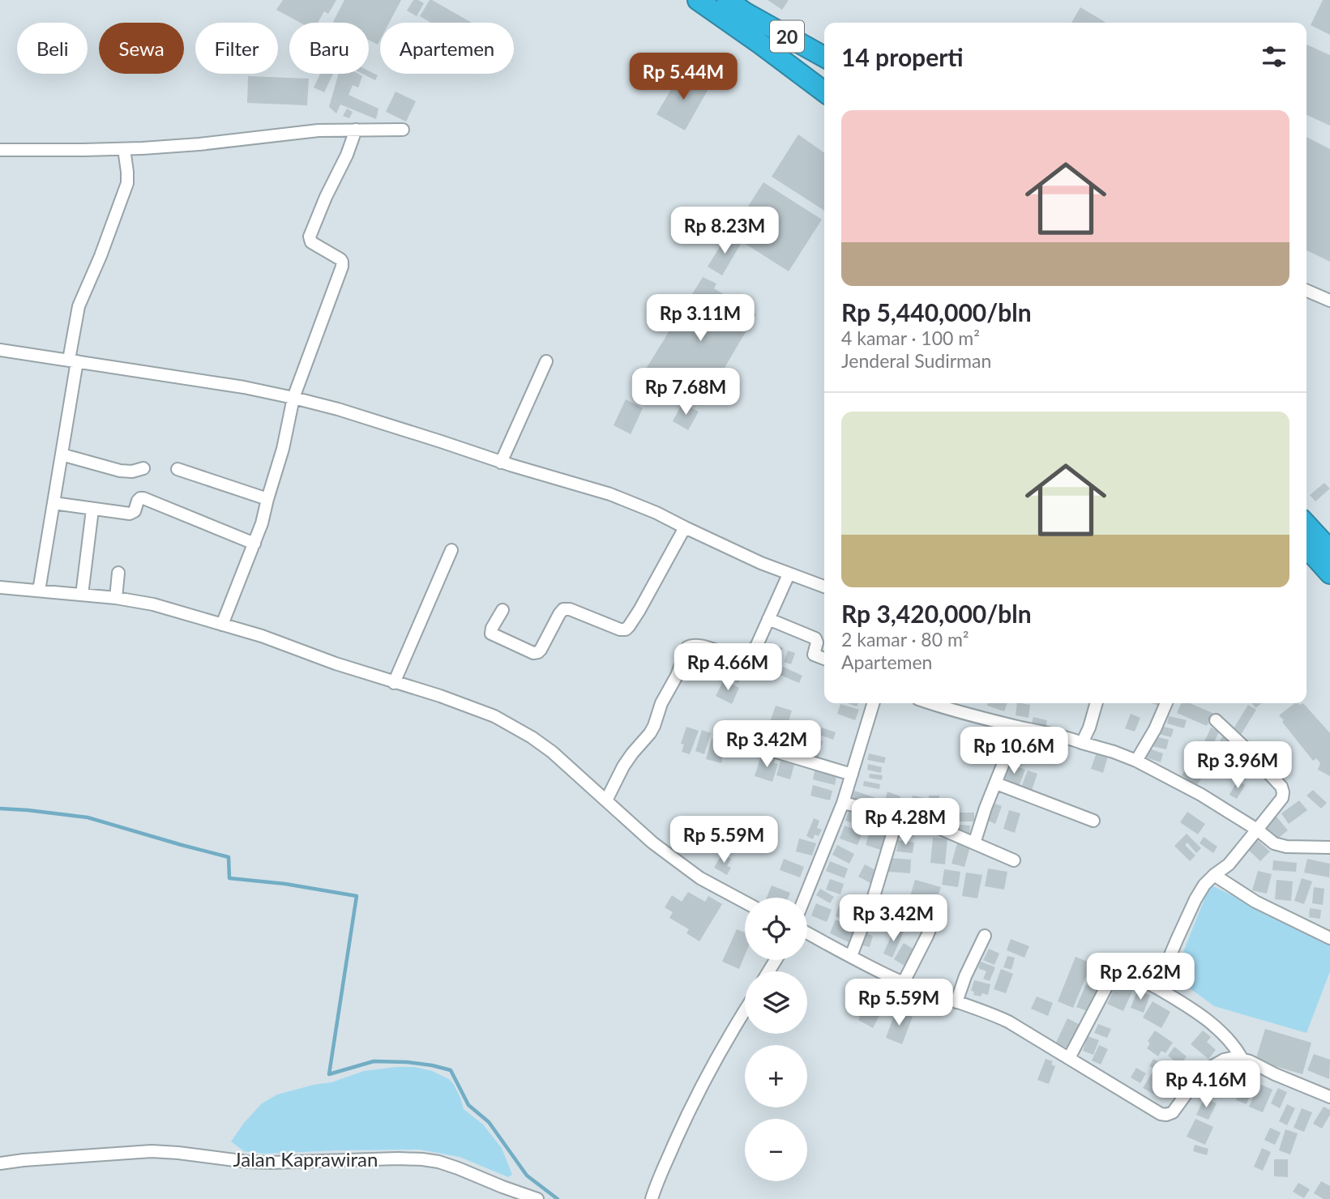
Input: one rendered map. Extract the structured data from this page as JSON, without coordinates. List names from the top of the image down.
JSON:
{
  "streets": {
    "highway": ["20"],
    "street": ["Jalan Kaprawiran"]
  },
  "page": {
    "chip": [
      "Beli",
      "Sewa",
      "Filter",
      "Baru",
      "Apartemen"
    ],
    "heading": "14 properti",
    "price": [
      "Rp 5.44M",
      "Rp 8.23M",
      "Rp 3.11M",
      "Rp 7.68M",
      "Rp 4.66M",
      "Rp 3.42M",
      "Rp 10.6M",
      "Rp 3.96M",
      "Rp 4.28M",
      "Rp 5.59M",
      "Rp 3.42M",
      "Rp 2.62M",
      "Rp 5.59M",
      "Rp 4.16M"
    ],
    "list": [
      {
        "name": "Rp 5,440,000/bln",
        "note": "4 kamar · 100 m² · Jenderal Sudirman"
      },
      {
        "name": "Rp 3,420,000/bln",
        "note": "2 kamar · 80 m² · Apartemen"
      }
    ],
    "map_buttons": ["+", "−"]
  }
}
